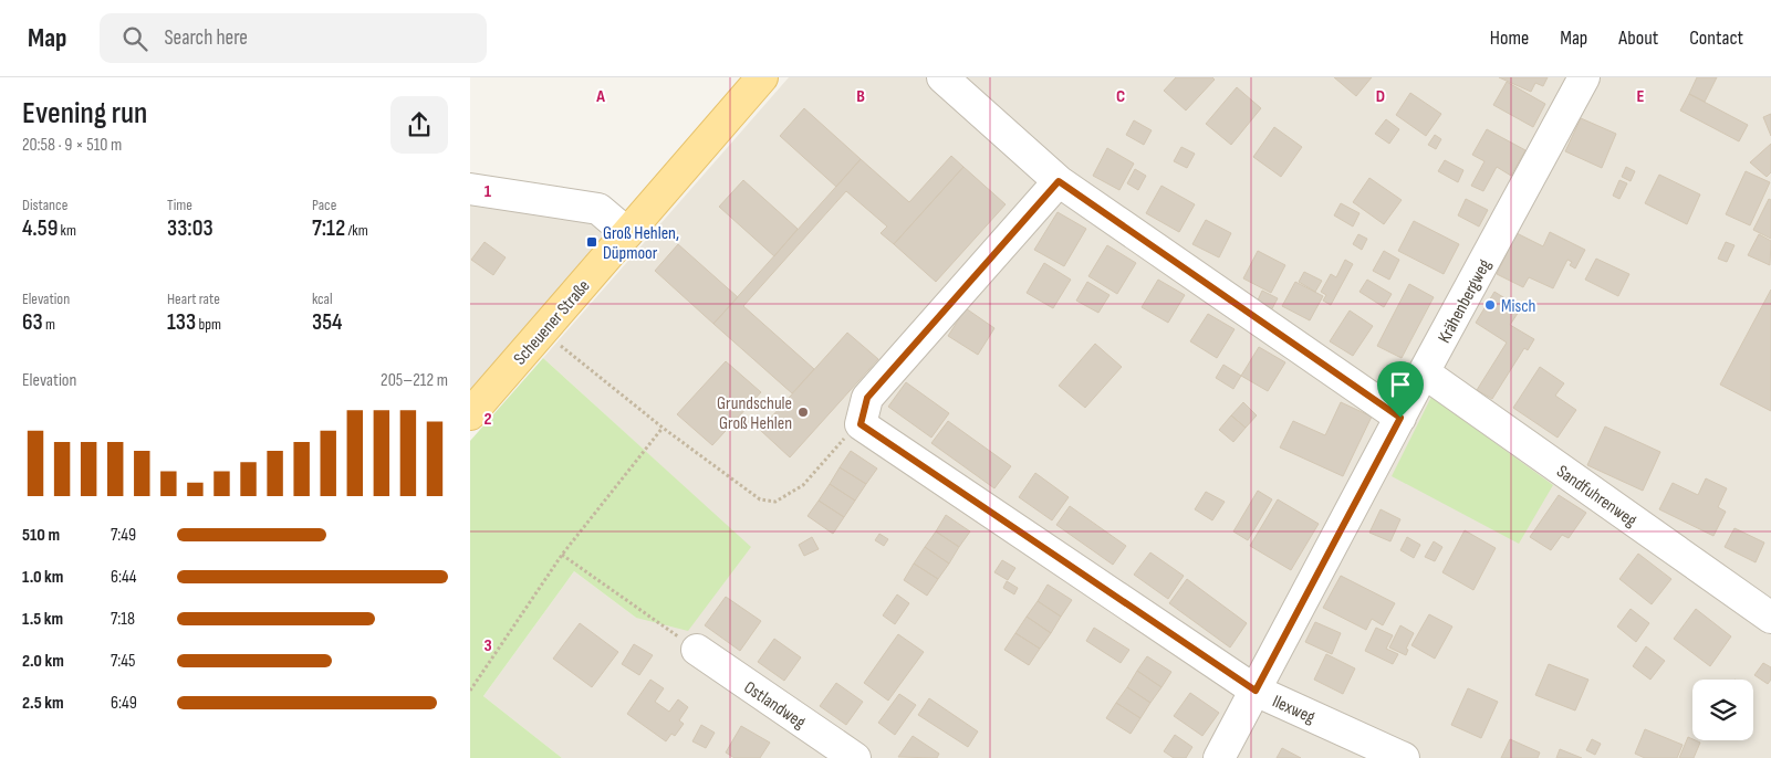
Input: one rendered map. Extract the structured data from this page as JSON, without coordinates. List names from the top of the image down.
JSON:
{
  "streets": {
    "main road": ["Scheuener Straße"],
    "street": [
      "Krähenbergweg",
      "Sandfuhrenweg",
      "Ostlandweg",
      "Ilexweg"
    ]
  },
  "crossings": [
    ["Krähenbergweg", "Sandfuhrenweg"],
    ["Krähenbergweg", "Ilexweg"]
  ],
  "places": {
    "transit": ["Groß Hehlen, Düpmoor"],
    "other": ["Misch", "Grundschule Groß Hehlen"]
  },
  "page": {
    "header": "Map",
    "search": "Search here",
    "nav": [
      "Home",
      "Map",
      "About",
      "Contact"
    ],
    "heading": ["Evening run", "20:58 · 9 × 510 m"],
    "stats": [
      ["Distance", "4.59 km"],
      ["Time", "33:03"],
      ["Pace", "7:12 /km"],
      ["Elevation", "63 m"],
      ["Heart rate", "133 bpm"],
      ["kcal", "354"]
    ],
    "chart": ["Elevation", "205–212 m"],
    "list": [
      {
        "name": "510 m",
        "note": "7:49"
      },
      {
        "name": "1.0 km",
        "note": "6:44"
      },
      {
        "name": "1.5 km",
        "note": "7:18"
      },
      {
        "name": "2.0 km",
        "note": "7:45"
      },
      {
        "name": "2.5 km",
        "note": "6:49"
      }
    ]
  },
  "grid": {
    "columns": [
      "A",
      "B",
      "C",
      "D",
      "E"
    ],
    "rows": ["1", "2", "3"]
  }
}
